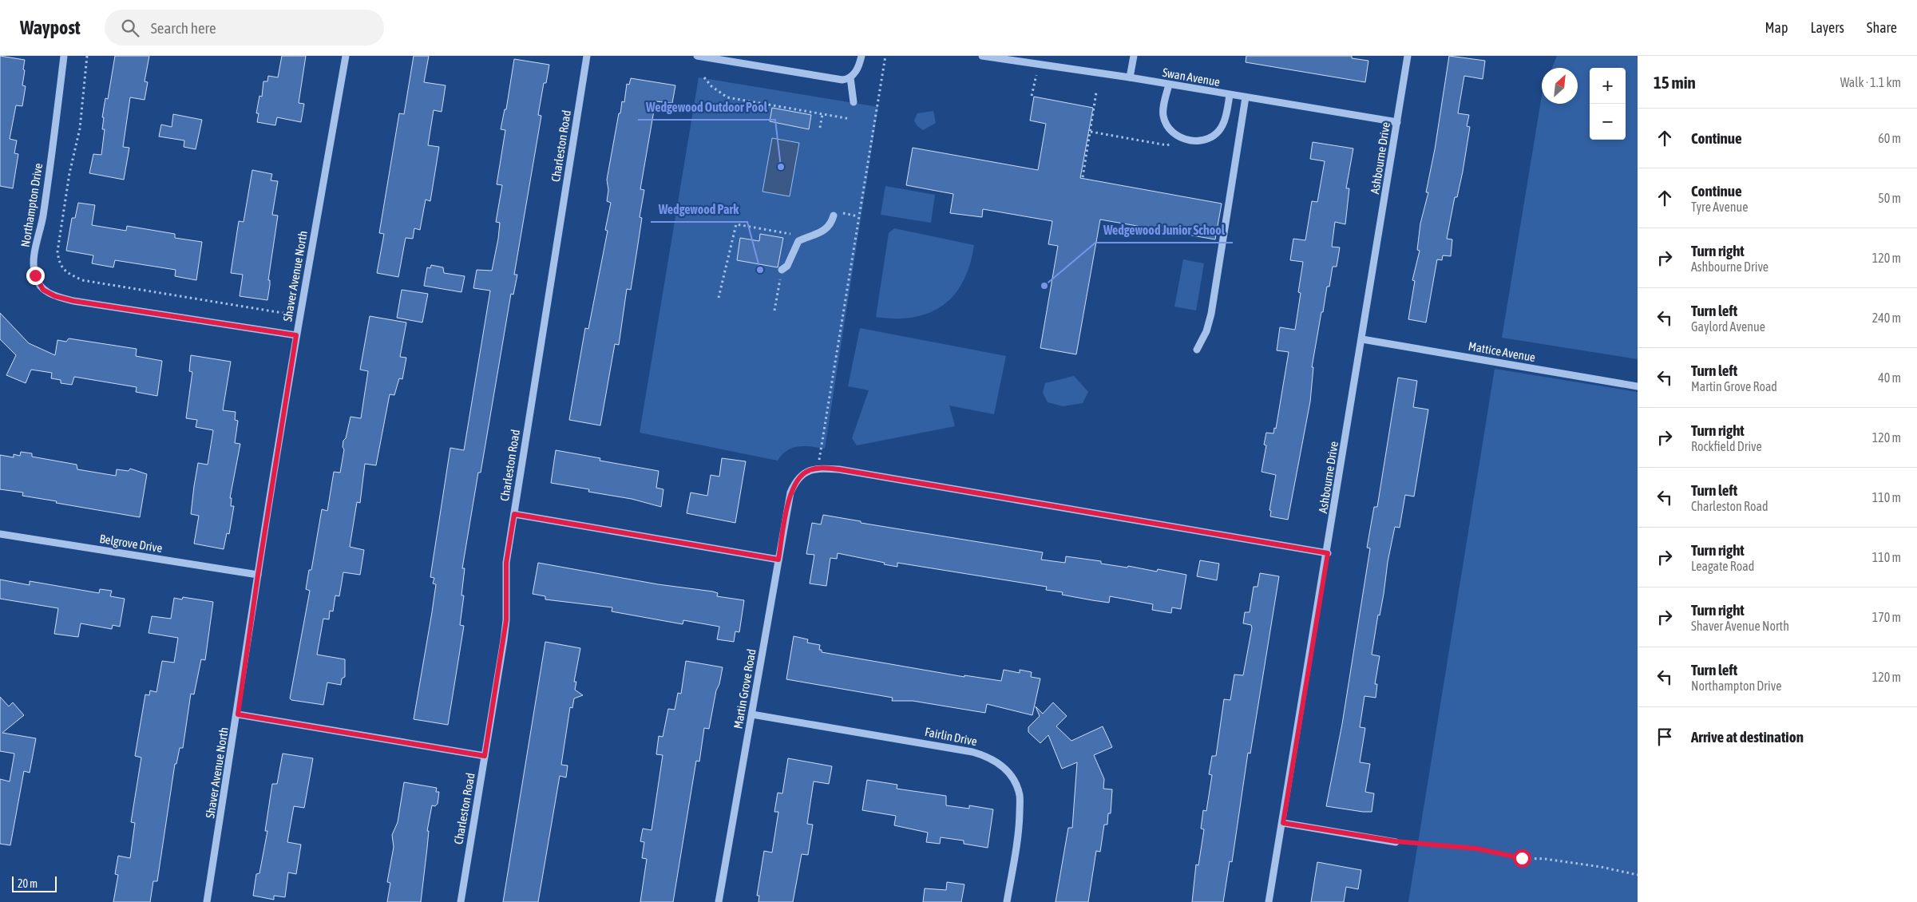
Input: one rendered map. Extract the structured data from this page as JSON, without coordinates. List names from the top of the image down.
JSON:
{
  "streets": {
    "street": [
      "Swan Avenue",
      "Charleston Road",
      "Ashbourne Drive",
      "Northampton Drive",
      "Shaver Avenue North",
      "Mattice Avenue",
      "Belgrove Drive",
      "Martin Grove Road",
      "Fairlin Drive"
    ]
  },
  "crossings": [
    ["Swan Avenue", "Ashbourne Drive"],
    ["Ashbourne Drive", "Mattice Avenue"],
    ["Northampton Drive", "Shaver Avenue North"],
    ["Shaver Avenue North", "Belgrove Drive"],
    ["Martin Grove Road", "Fairlin Drive"]
  ],
  "places": ["Wedgewood Outdoor Pool", "Wedgewood Park", "Wedgewood Junior School"],
  "scale_bar": "20 m",
  "north": "top right",
  "page": {
    "header": "Waypost",
    "search": "Search here",
    "nav": ["Map", "Layers", "Share"],
    "heading": ["15 min", "Walk · 1.1 km"],
    "map_buttons": ["+", "−"],
    "list": [
      ["Continue", "60 m"],
      ["Continue", "Tyre Avenue", "50 m"],
      ["Turn right", "Ashbourne Drive", "120 m"],
      ["Turn left", "Gaylord Avenue", "240 m"],
      ["Turn left", "Martin Grove Road", "40 m"],
      ["Turn right", "Rockfield Drive", "120 m"],
      ["Turn left", "Charleston Road", "110 m"],
      ["Turn right", "Leagate Road", "110 m"],
      ["Turn right", "Shaver Avenue North", "170 m"],
      ["Turn left", "Northampton Drive", "120 m"],
      "Arrive at destination"
    ],
    "scale": "20 m"
  }
}
